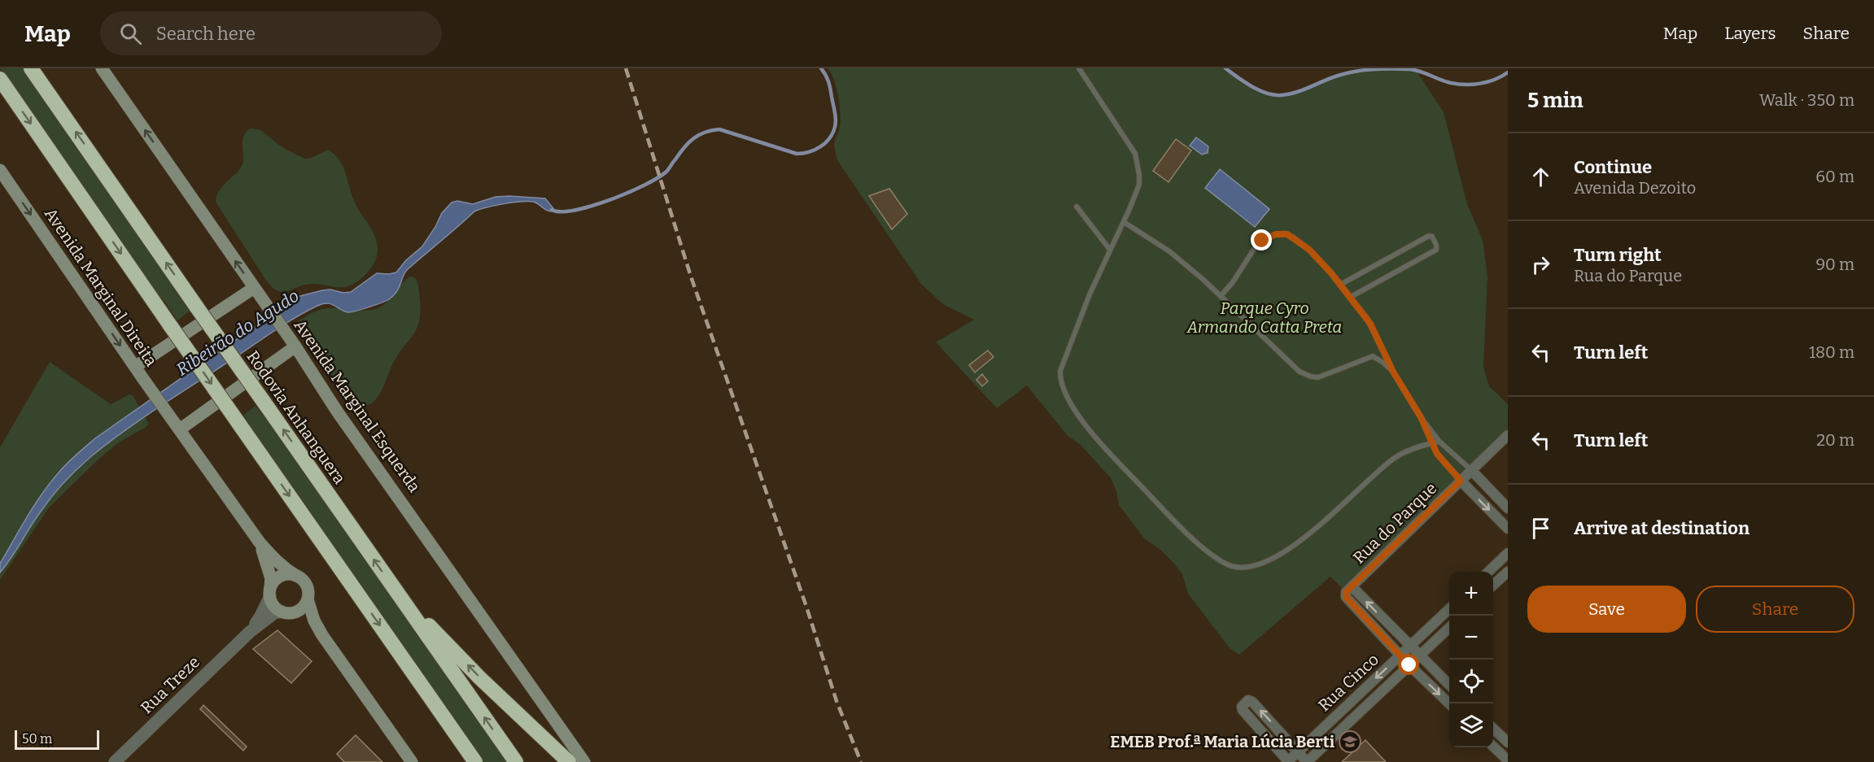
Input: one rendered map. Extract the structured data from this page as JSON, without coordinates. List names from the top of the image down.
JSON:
{
  "streets": {
    "highway": ["Rodovia Anhanguera"],
    "main road": ["Avenida Marginal Direita", "Avenida Marginal Esquerda"],
    "street": ["Rua do Parque", "Rua Cinco", "Rua Treze"]
  },
  "crossings": [
    ["Avenida Marginal Direita", "Rua Treze"]
  ],
  "one_way": ["Avenida Marginal Direita"],
  "water": ["Ribeirão do Agudo"],
  "parks": ["Parque Cyro Armando Catta Preta"],
  "places": {
    "school or university": ["EMEB Prof.ª Maria Lúcia Berti"]
  },
  "scale_bar": "50 m",
  "page": {
    "header": "Map",
    "search": "Search here",
    "nav": ["Map", "Layers", "Share"],
    "heading": ["5 min", "Walk · 350 m"],
    "list": [
      ["Continue", "Avenida Dezoito", "60 m"],
      ["Turn right", "Rua do Parque", "90 m"],
      ["Turn left", "180 m"],
      ["Turn left", "20 m"],
      "Arrive at destination"
    ],
    "buttons": ["Save", "Share"],
    "map_buttons": ["+", "−"],
    "scale": "50 m"
  }
}
